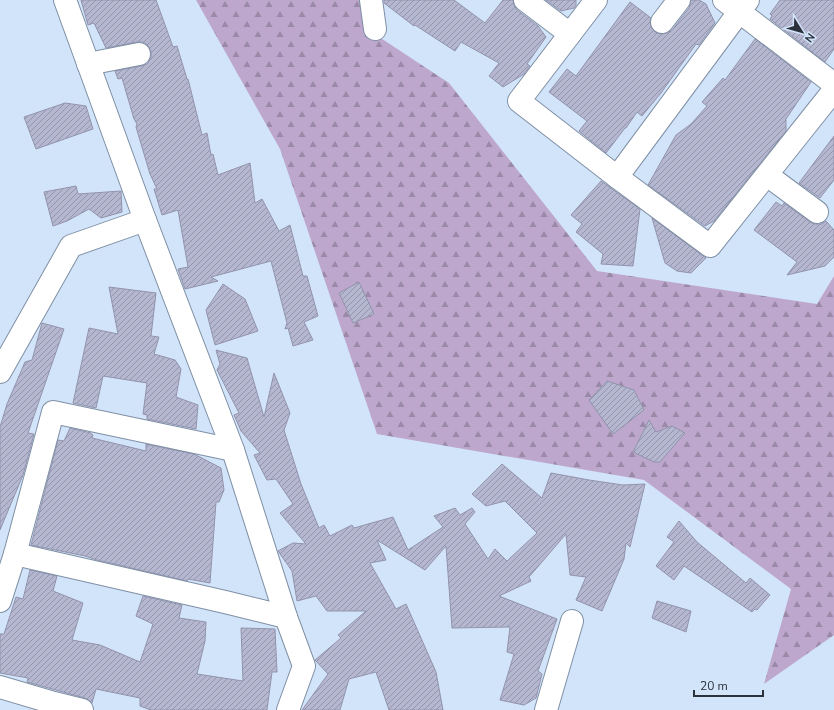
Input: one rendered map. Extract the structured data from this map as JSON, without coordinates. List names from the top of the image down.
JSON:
{
  "scale_bar": "20 m",
  "north": "bottom right"
}
